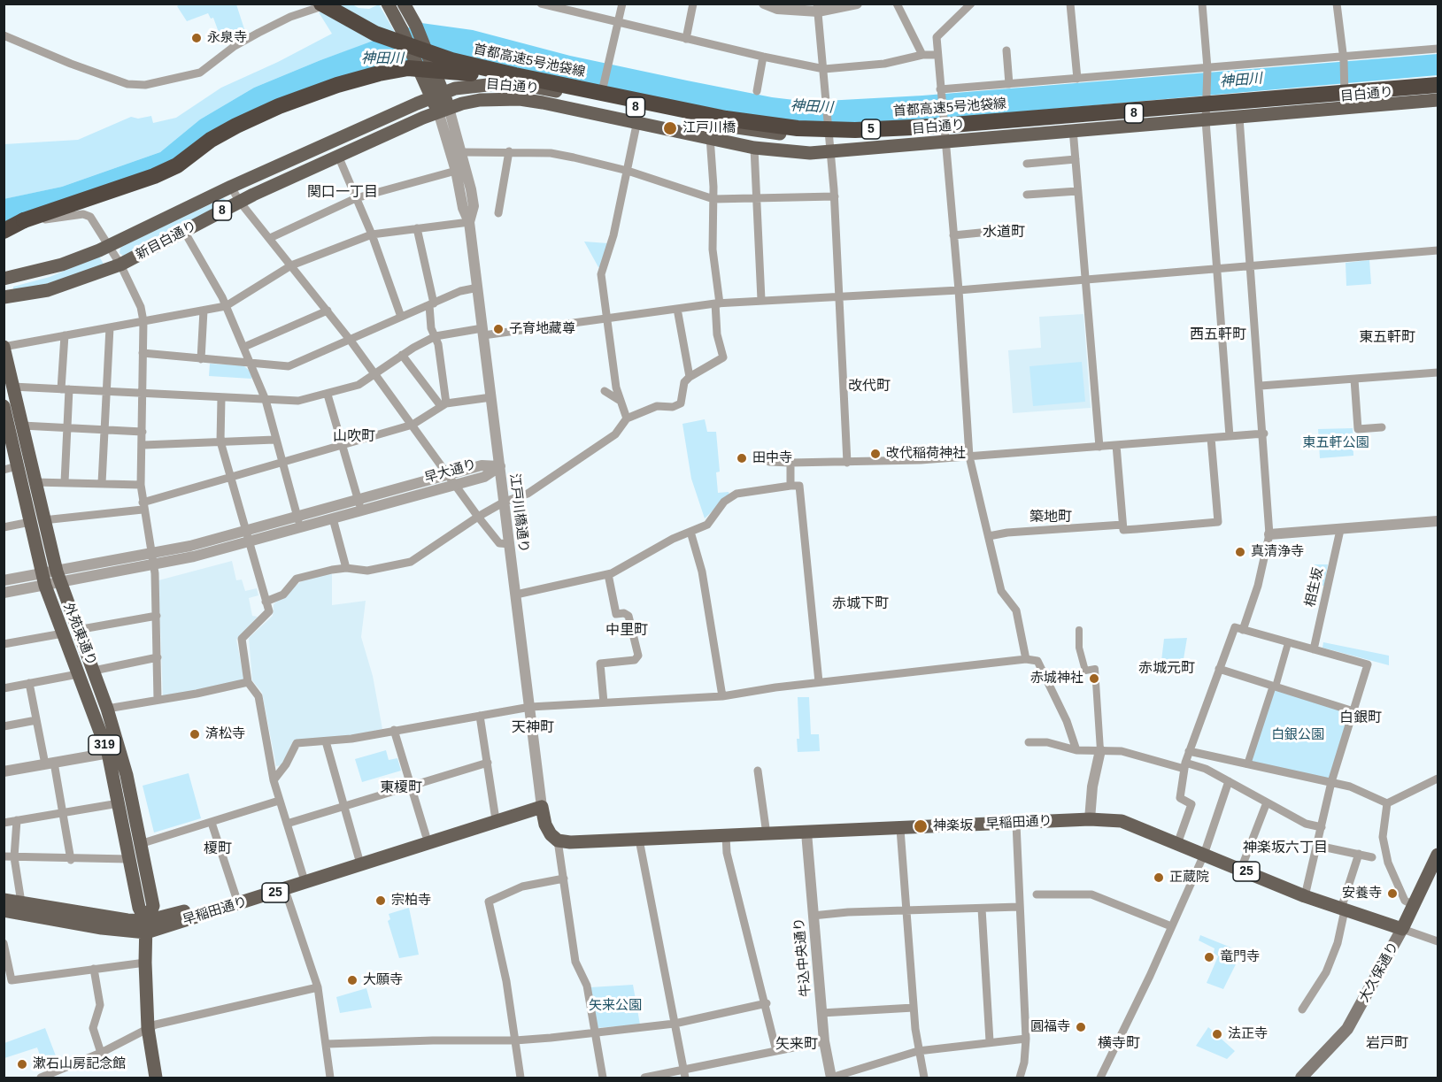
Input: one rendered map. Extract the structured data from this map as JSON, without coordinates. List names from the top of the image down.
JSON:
{
  "streets": {
    "highway": ["首都高速5号池袋線", "5"],
    "main road": [
      "目白通り",
      "8",
      "新目白通り",
      "外苑東通り",
      "319",
      "早稲田通り",
      "25",
      "大久保通り"
    ],
    "street": [
      "早大通り",
      "江戸川橋通り",
      "相生坂",
      "牛込中央通り"
    ]
  },
  "crossings": [
    ["首都高速5号池袋線", "目白通り"],
    ["目白通り", "新目白通り"],
    ["目白通り", "江戸川橋通り"],
    ["新目白通り", "江戸川橋通り"],
    ["早大通り", "江戸川橋通り"],
    ["早大通り", "外苑東通り"],
    ["江戸川橋通り", "早稲田通り"],
    ["外苑東通り", "早稲田通り"],
    ["早稲田通り", "牛込中央通り"],
    ["早稲田通り", "大久保通り"]
  ],
  "districts": [
    "関口一丁目",
    "水道町",
    "西五軒町",
    "東五軒町",
    "改代町",
    "山吹町",
    "築地町",
    "赤城下町",
    "中里町",
    "赤城元町",
    "白銀町",
    "天神町",
    "東榎町",
    "神楽坂六丁目",
    "榎町",
    "横寺町",
    "岩戸町",
    "矢来町"
  ],
  "water": ["神田川"],
  "parks": ["東五軒公園", "白銀公園", "矢来公園"],
  "places": [
    "永泉寺",
    "江戸川橋",
    "子育地藏尊",
    "改代稲荷神社",
    "田中寺",
    "真清浄寺",
    "赤城神社",
    "済松寺",
    "神楽坂",
    "正蔵院",
    "安養寺",
    "宗柏寺",
    "竜門寺",
    "大願寺",
    "圓福寺",
    "法正寺",
    "漱石山房記念館"
  ]
}
